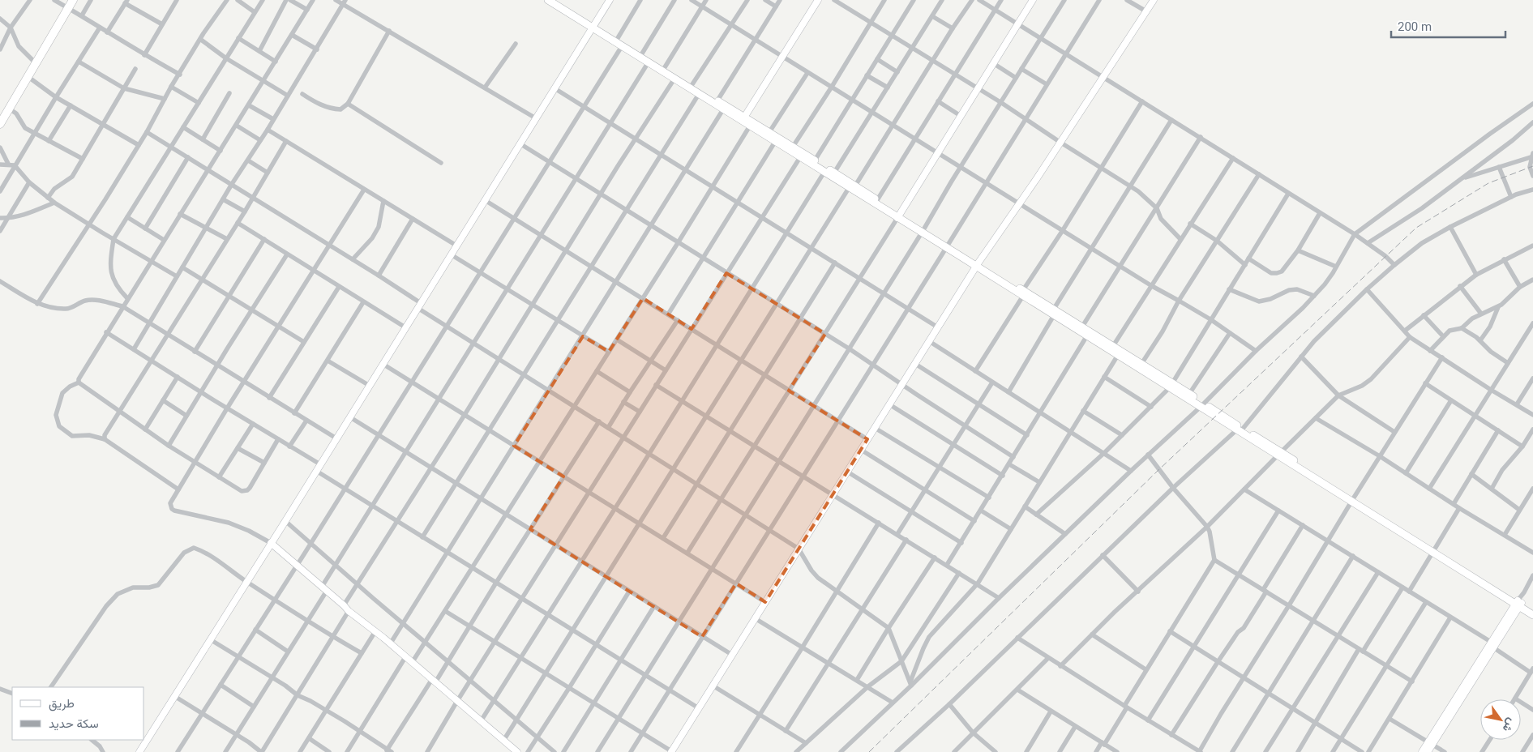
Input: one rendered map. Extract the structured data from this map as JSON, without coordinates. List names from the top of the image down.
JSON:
{
  "legend": ["طريق", "سكة حديد"],
  "scale_bar": "200 m",
  "north": "bottom right"
}
